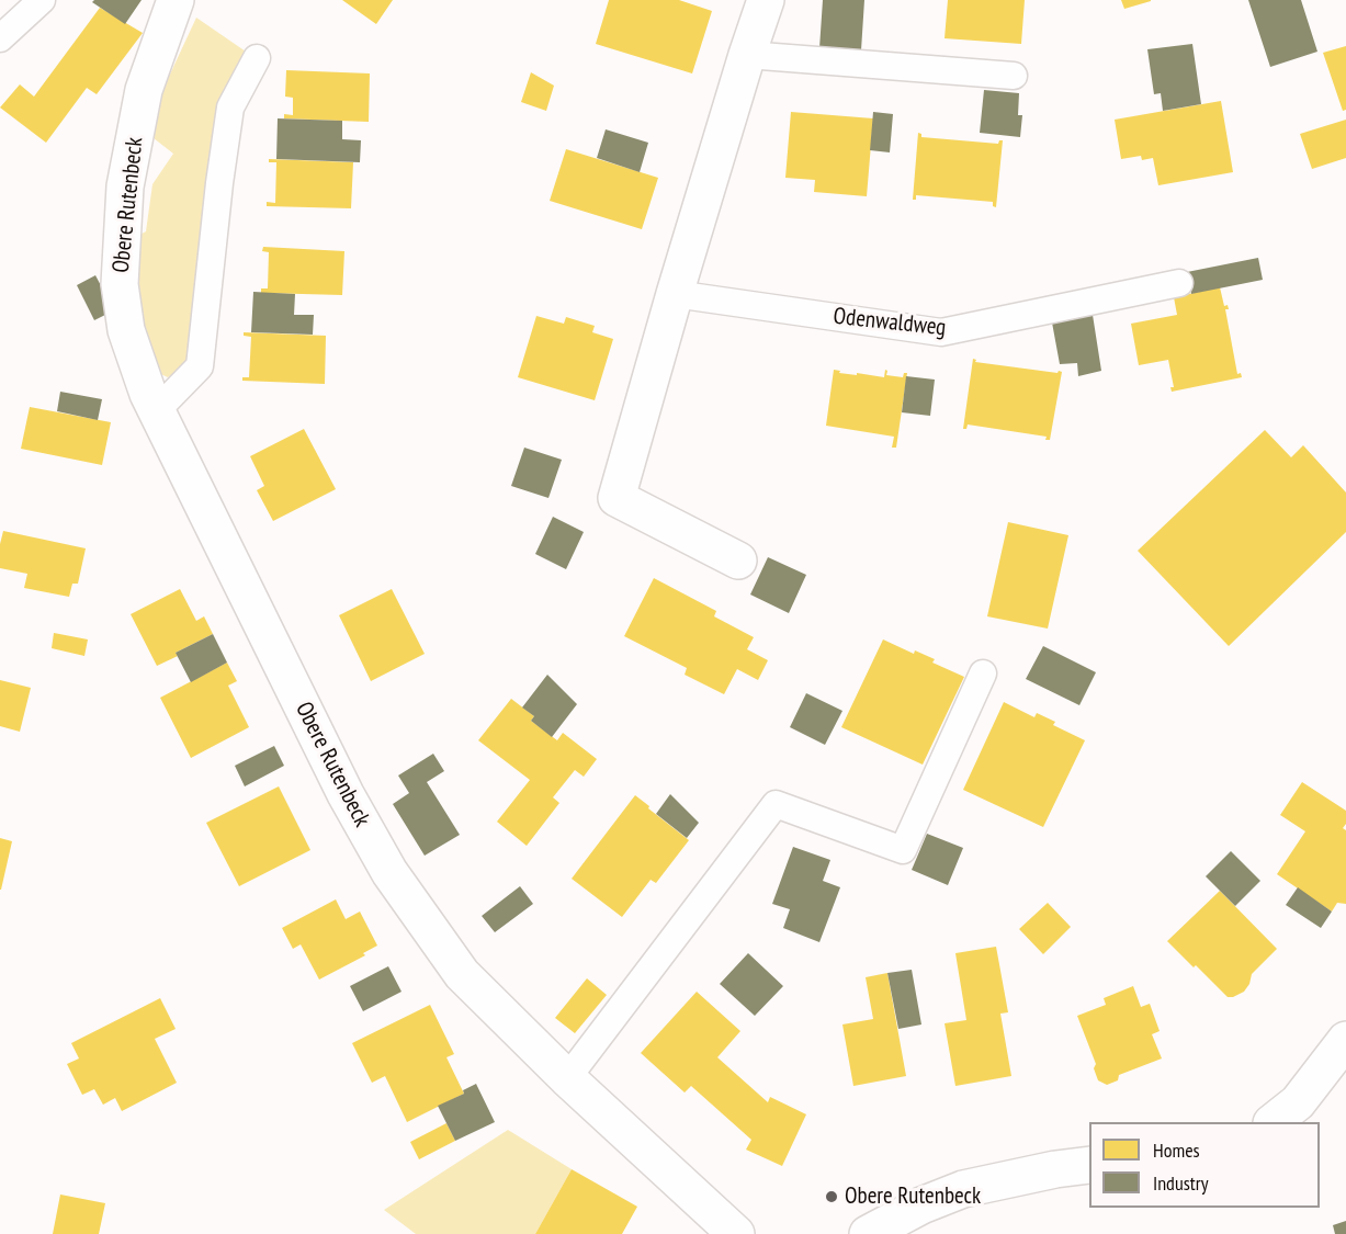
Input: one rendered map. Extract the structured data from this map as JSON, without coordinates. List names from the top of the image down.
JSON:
{
  "streets": {
    "street": ["Obere Rutenbeck"],
    "lane": ["Odenwaldweg"]
  },
  "places": ["Obere Rutenbeck"],
  "legend": ["Homes", "Industry"]
}
